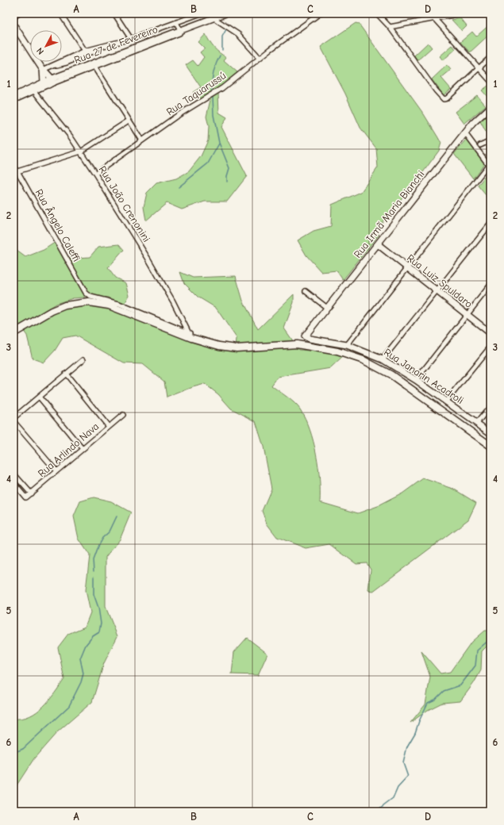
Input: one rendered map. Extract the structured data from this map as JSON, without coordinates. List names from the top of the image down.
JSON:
{
  "streets": {
    "street": [
      "Rua 27 de Fevereiro",
      "Rua Taquarussú",
      "Rua João Crenonini",
      "Rua Irmã Maria Bianchi",
      "Rua Ângelo Caleffi",
      "Rua Luiz Spuldaro",
      "Rua Janarin Acadroli",
      "Rua Arlindo Nava"
    ]
  },
  "crossings": [
    ["Rua Taquarussú", "Rua João Crenonini"],
    ["Rua João Crenonini", "Rua Ângelo Caleffi"],
    ["Rua Irmã Maria Bianchi", "Rua Luiz Spuldaro"],
    ["Rua Irmã Maria Bianchi", "Rua Janarin Acadroli"]
  ],
  "north": "bottom left",
  "grid": {
    "columns": [
      "A",
      "B",
      "C",
      "D"
    ],
    "rows": [
      "1",
      "2",
      "3",
      "4",
      "5",
      "6"
    ]
  }
}
